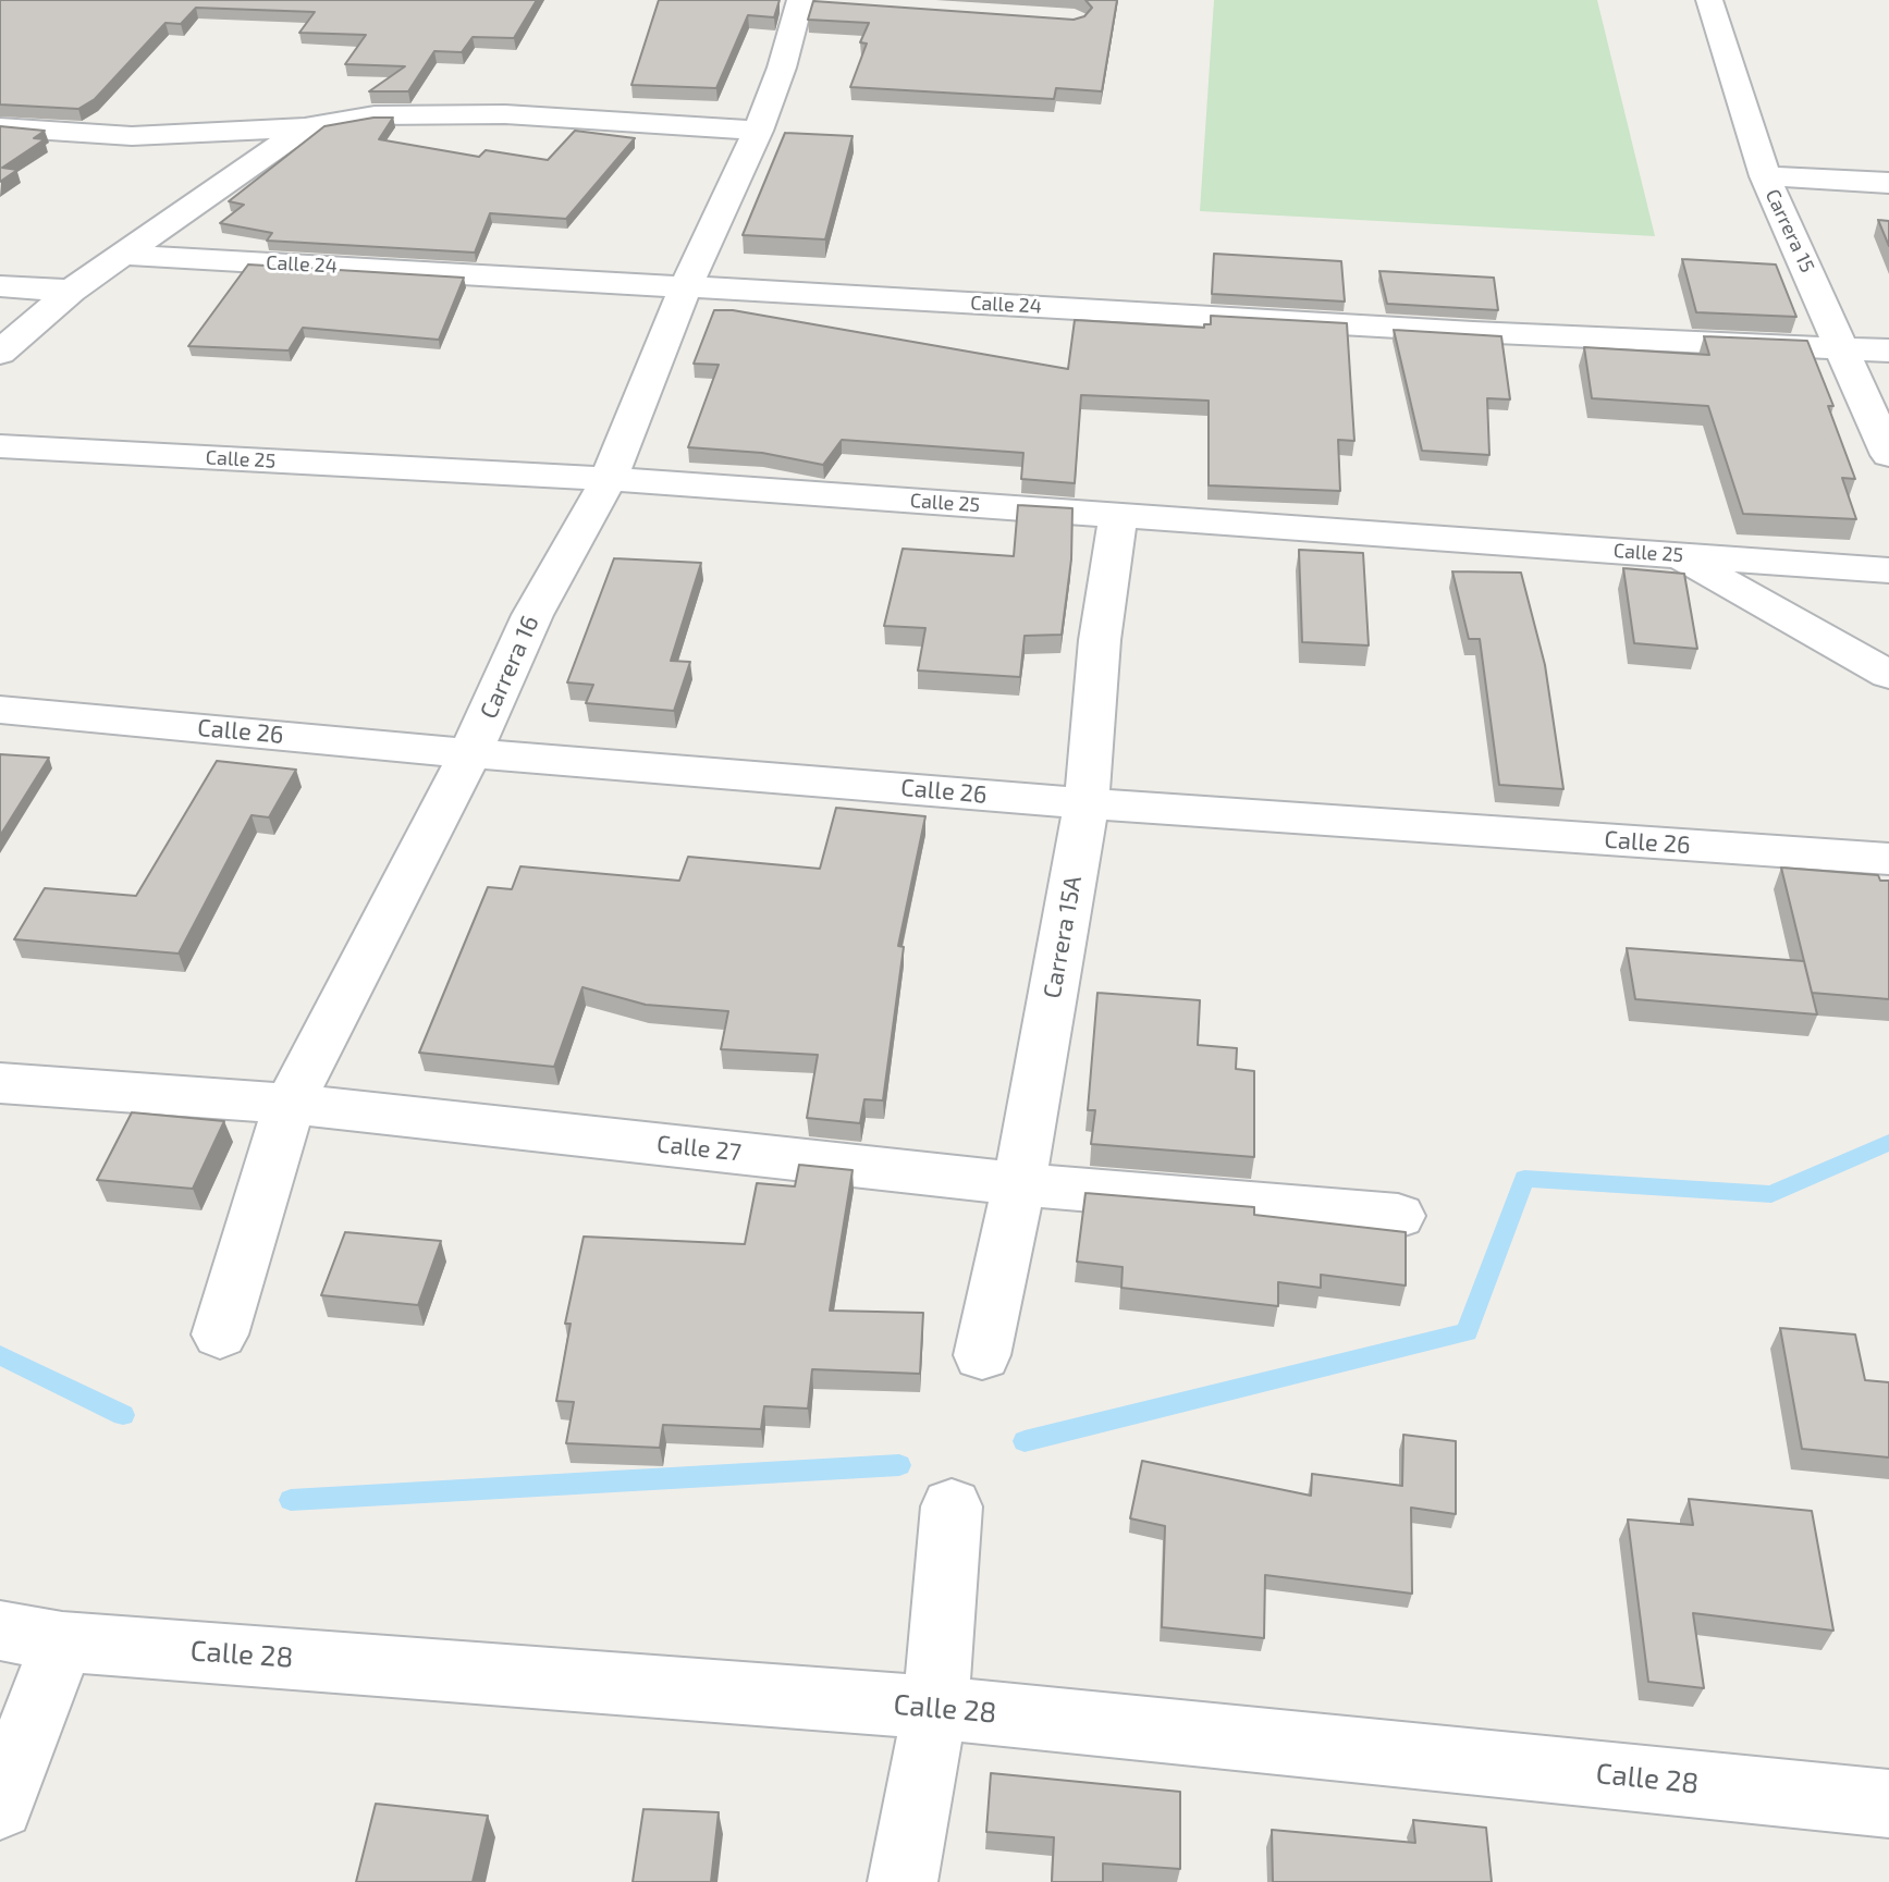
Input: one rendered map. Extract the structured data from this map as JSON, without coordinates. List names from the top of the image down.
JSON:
{
  "streets": {
    "street": [
      "Carrera 15",
      "Calle 24",
      "Calle 25",
      "Carrera 16",
      "Calle 26",
      "Carrera 15A",
      "Calle 27",
      "Calle 28"
    ]
  },
  "crossings": [
    ["Carrera 15", "Calle 24"],
    ["Calle 24", "Carrera 16"],
    ["Calle 25", "Carrera 16"],
    ["Calle 25", "Carrera 15A"],
    ["Carrera 16", "Calle 26"],
    ["Carrera 16", "Calle 27"],
    ["Calle 26", "Carrera 15A"],
    ["Carrera 15A", "Calle 27"]
  ]
}
